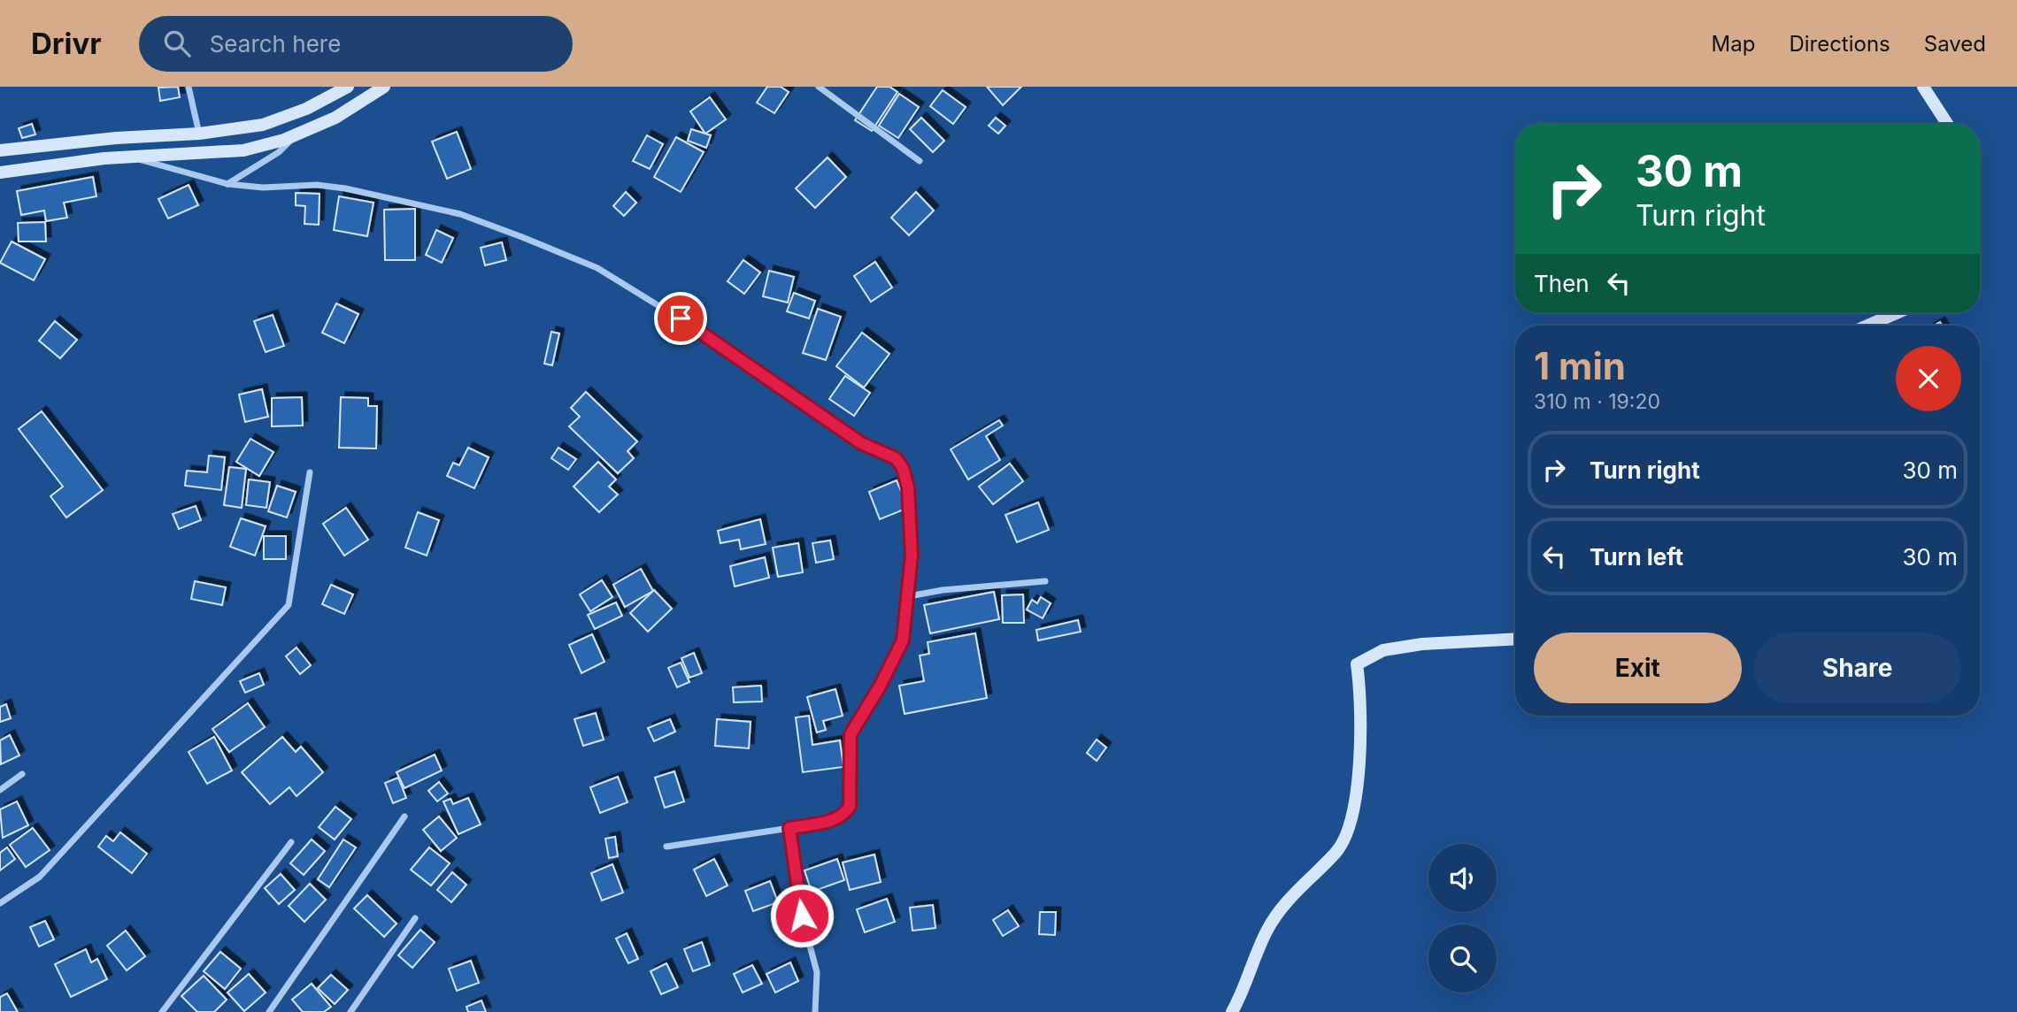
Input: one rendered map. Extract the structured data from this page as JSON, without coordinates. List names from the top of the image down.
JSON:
{
  "page": {
    "header": "Drivr",
    "search": "Search here",
    "nav": ["Map", "Directions", "Saved"],
    "turn": ["30 m", "Turn right"],
    "then": "Then",
    "heading": ["1 min", "310 m · 19:20"],
    "list": [
      {
        "name": "Turn right",
        "value": "30 m"
      },
      {
        "name": "Turn left",
        "value": "30 m"
      }
    ],
    "buttons": ["Exit", "Share"]
  }
}
